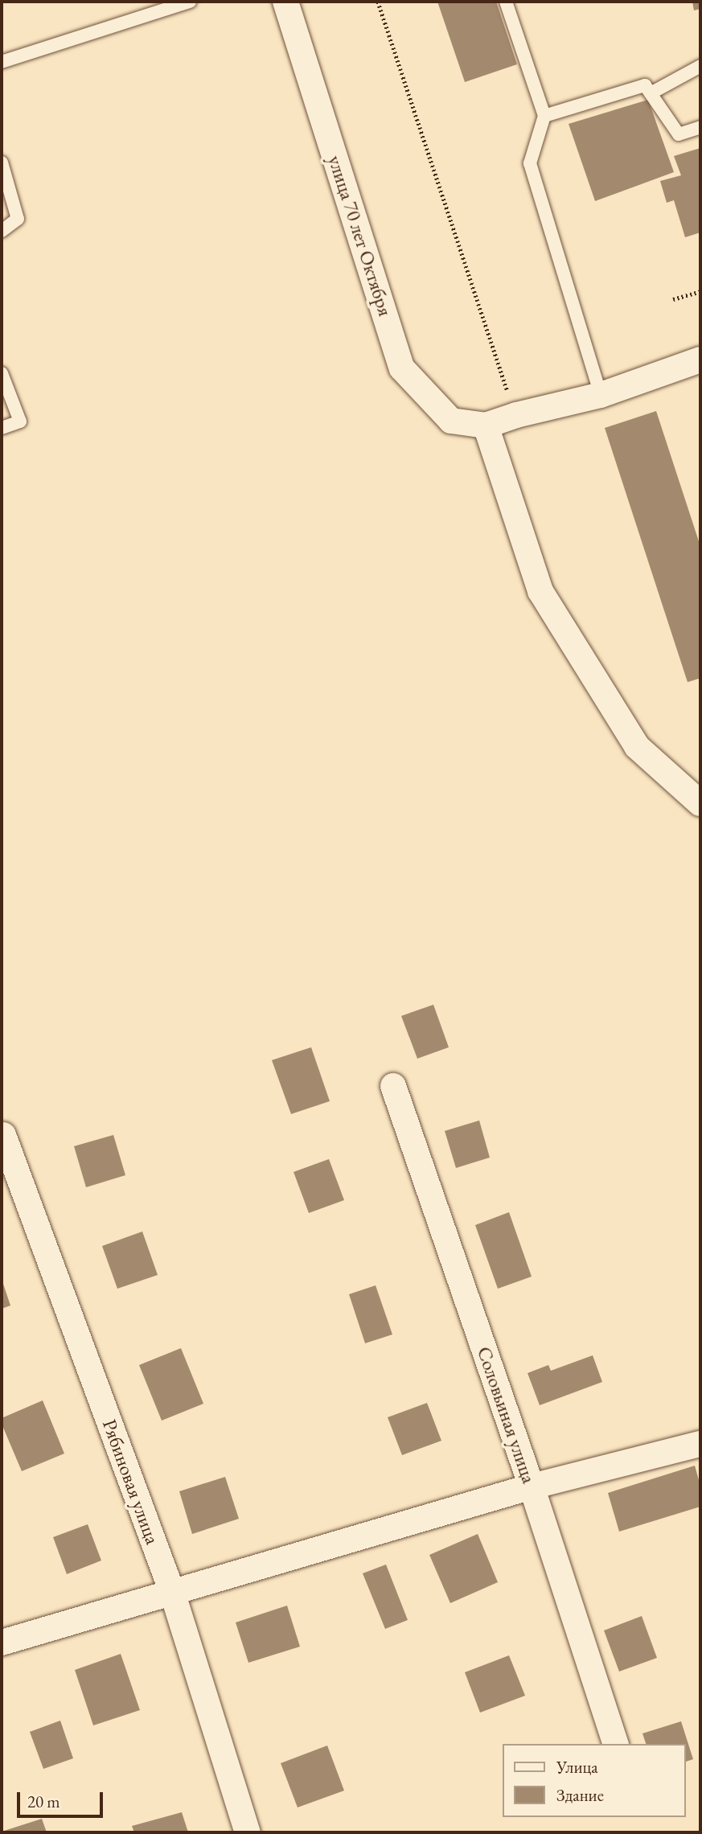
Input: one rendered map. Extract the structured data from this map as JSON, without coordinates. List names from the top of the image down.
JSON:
{
  "streets": {
    "street": ["улица 70 лет Октября", "Соловьиная улица", "Рябиновая улица"]
  },
  "legend": ["Улица", "Здание"],
  "scale_bar": "20 m"
}
